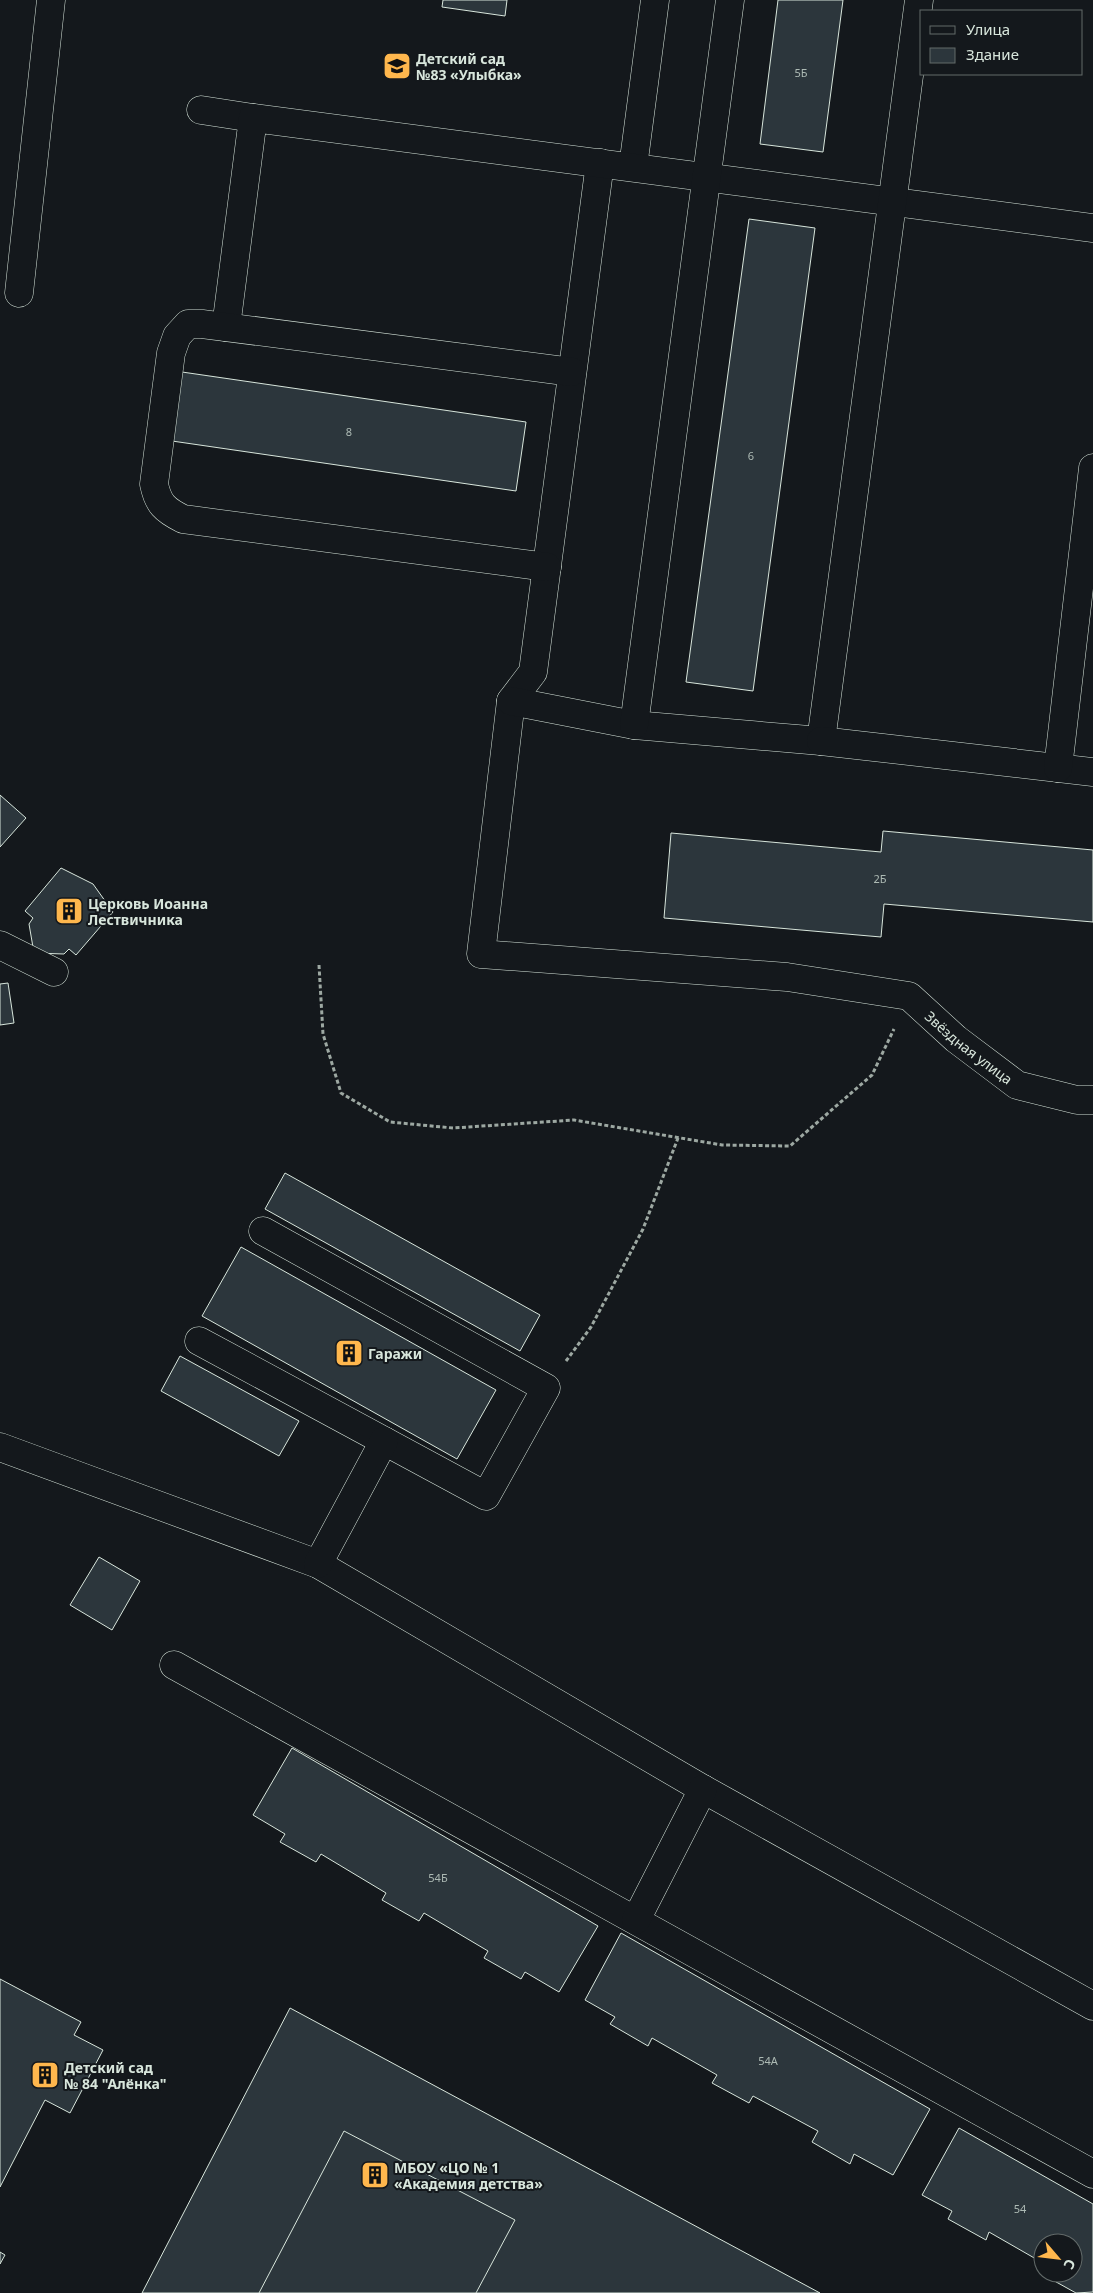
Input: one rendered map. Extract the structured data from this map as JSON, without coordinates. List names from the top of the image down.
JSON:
{
  "streets": {
    "street": ["Звёздная улица"]
  },
  "places": {
    "school or university": ["Детский сад №83 «Улыбка»"],
    "building": [
      "Церковь Иоанна Лествичника",
      "Гаражи",
      "Детский сад № 84 \"Алёнка\"",
      "МБОУ «ЦО № 1 «Академия детства»"
    ]
  },
  "house_numbers": [
    "5Б",
    "8",
    "6",
    "2Б",
    "54Б",
    "54А",
    "54"
  ],
  "legend": ["Улица", "Здание"],
  "north": "bottom right"
}
